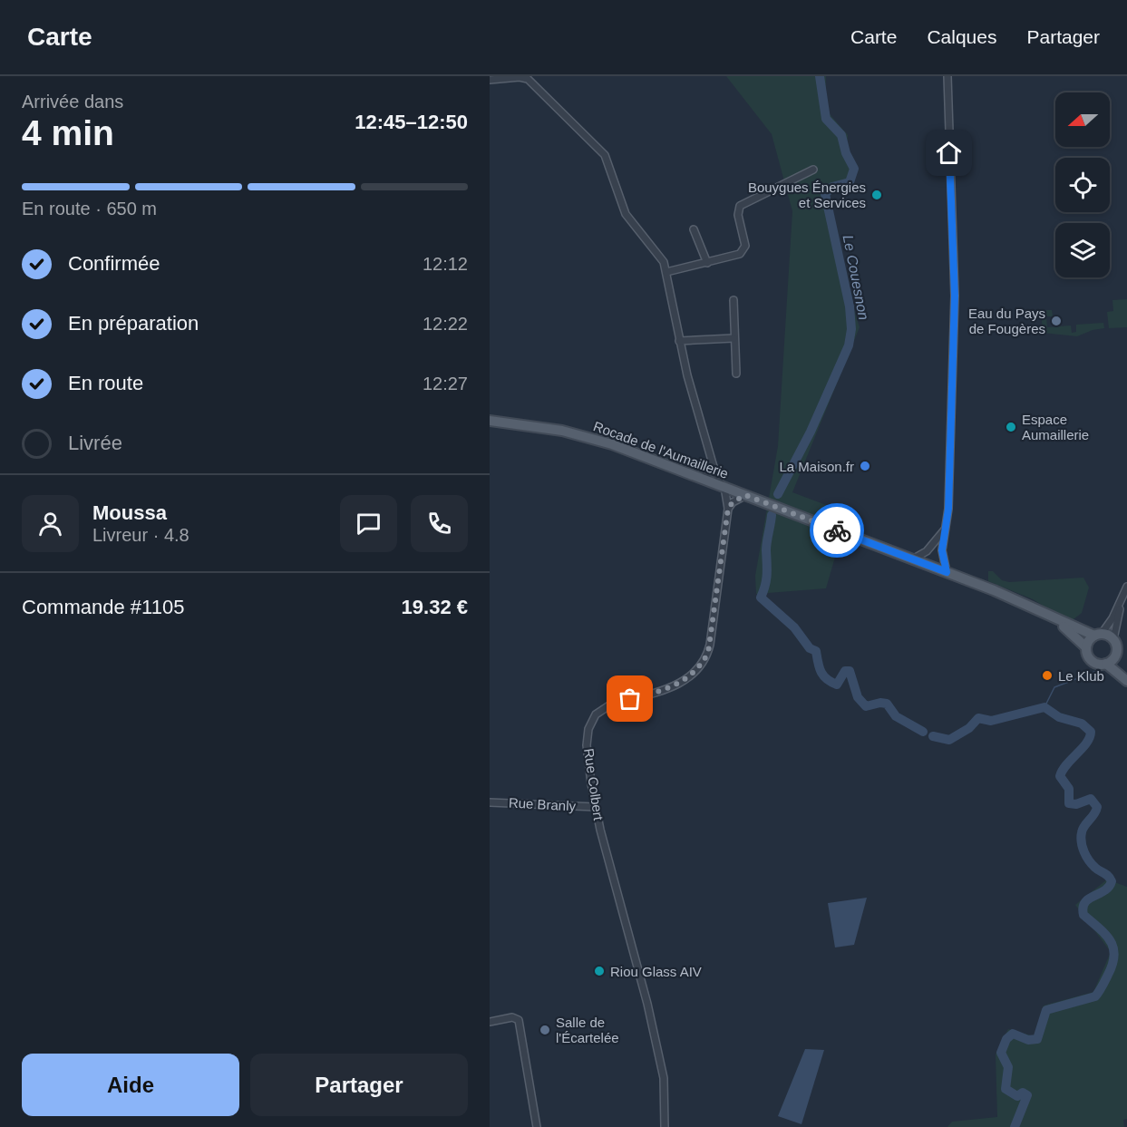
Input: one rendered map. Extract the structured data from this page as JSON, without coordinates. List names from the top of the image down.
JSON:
{
  "streets": {
    "main road": ["Rocade de l'Aumaillerie"],
    "street": ["Rue Colbert", "Rue Branly"]
  },
  "crossings": [
    ["Rocade de l'Aumaillerie", "Rue Colbert"],
    ["Rue Colbert", "Rue Branly"]
  ],
  "water": ["Le Couesnon"],
  "places": [
    "Bouygues Énergies et Services",
    "Eau du Pays de Fougères",
    "Espace Aumaillerie",
    "La Maison.fr",
    "Le Klub",
    "Riou Glass AIV",
    "Salle de l'Écartelée"
  ],
  "north": "left",
  "page": {
    "header": "Carte",
    "nav": ["Carte", "Calques", "Partager"],
    "heading": ["4 min", "Arrivée dans", "12:45–12:50"],
    "panel": [
      "Moussa",
      "Livreur · 4.8",
      "Commande #1105",
      "19.32 €"
    ],
    "bar": "En route · 650 m",
    "list": [
      ["Confirmée", "12:12"],
      ["En préparation", "12:22"],
      ["En route", "12:27"],
      "Livrée"
    ],
    "buttons": ["Aide", "Partager"]
  }
}
